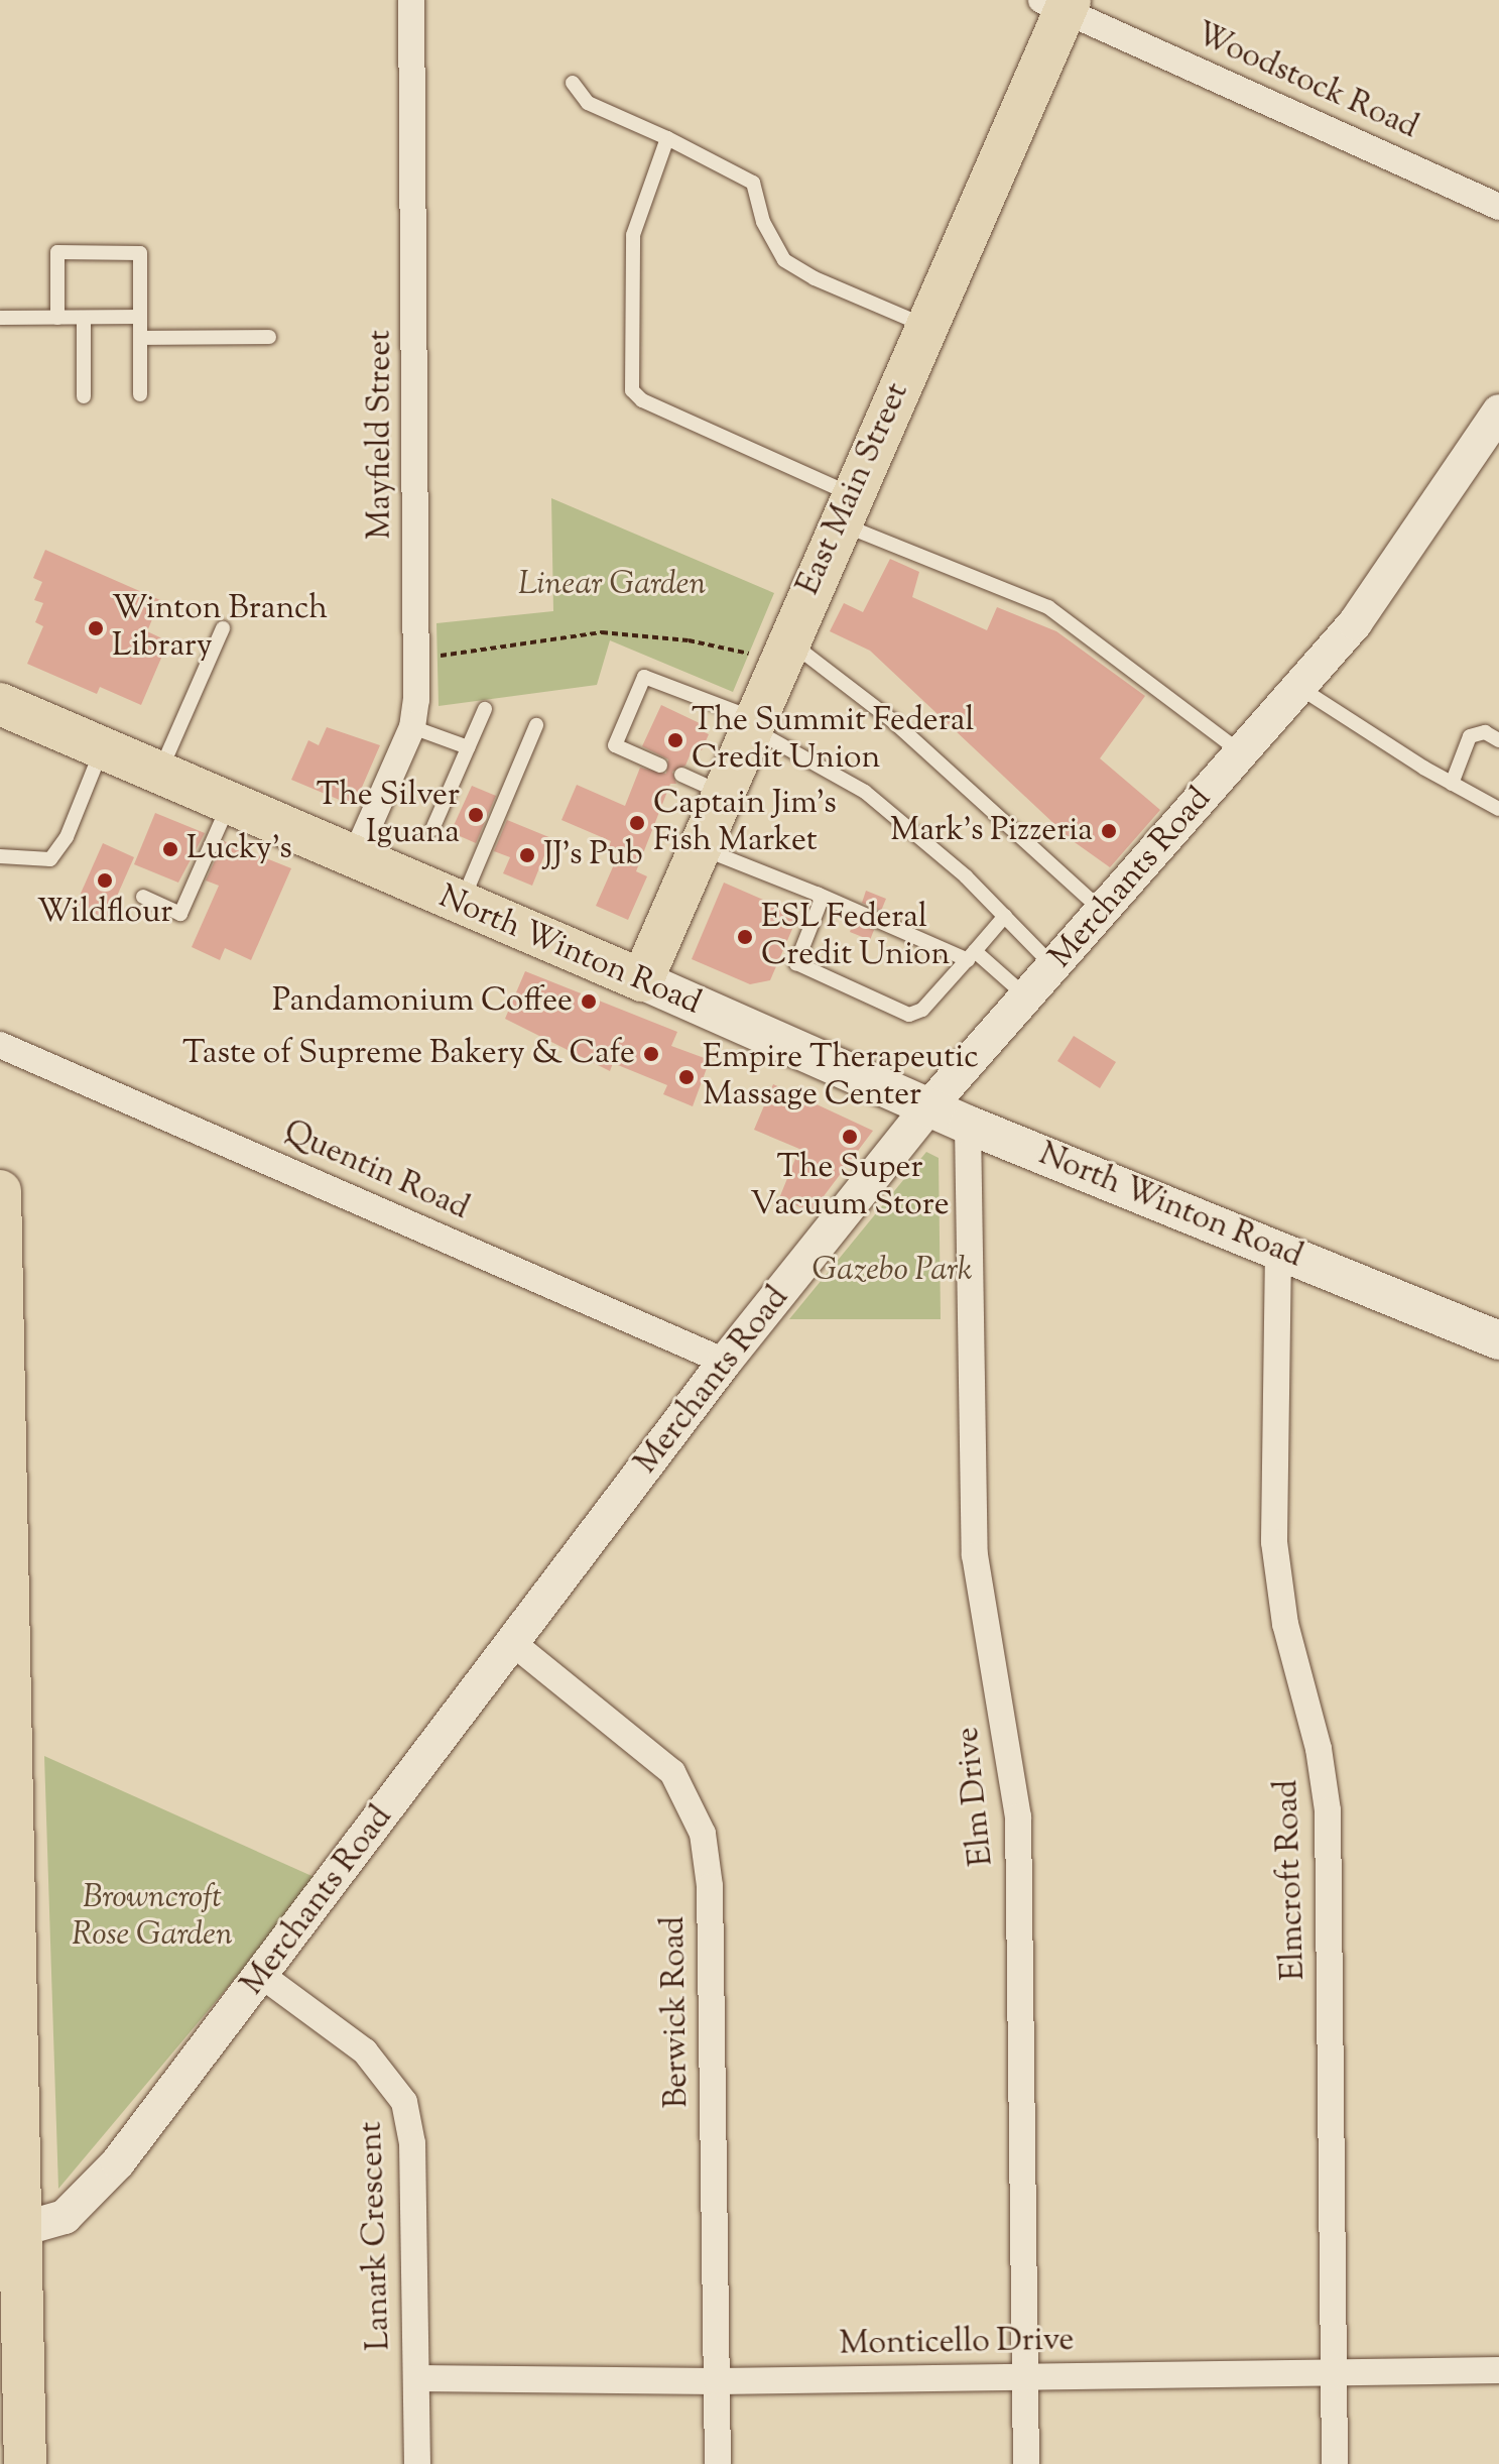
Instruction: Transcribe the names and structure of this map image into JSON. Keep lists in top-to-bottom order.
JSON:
{
  "streets": {
    "main road": ["East Main Street", "North Winton Road"],
    "street": [
      "Woodstock Road",
      "Mayfield Street",
      "Merchants Road",
      "Quentin Road",
      "Elm Drive",
      "Elmcroft Road",
      "Berwick Road",
      "Lanark Crescent",
      "Monticello Drive"
    ]
  },
  "crossings": [
    ["Woodstock Road", "East Main Street"],
    ["Mayfield Street", "North Winton Road"],
    ["East Main Street", "North Winton Road"],
    ["Merchants Road", "North Winton Road"],
    ["Merchants Road", "Quentin Road"],
    ["Merchants Road", "Berwick Road"],
    ["Merchants Road", "Lanark Crescent"],
    ["North Winton Road", "Elm Drive"],
    ["North Winton Road", "Elmcroft Road"],
    ["Elm Drive", "Monticello Drive"],
    ["Elmcroft Road", "Monticello Drive"],
    ["Berwick Road", "Monticello Drive"],
    ["Lanark Crescent", "Monticello Drive"]
  ],
  "parks": ["Linear Garden", "Gazebo Park", "Browncroft Rose Garden"],
  "places": [
    "Winton Branch Library",
    "The Summit Federal Credit Union",
    "The Silver Iguana",
    "Captain Jim's Fish Market",
    "Mark's Pizzeria",
    "Lucky's",
    "JJ's Pub",
    "Wildflour",
    "ESL Federal Credit Union",
    "Pandamonium Coffee",
    "Taste of Supreme Bakery & Cafe",
    "Empire Therapeutic Massage Center",
    "The Super Vacuum Store"
  ]
}
